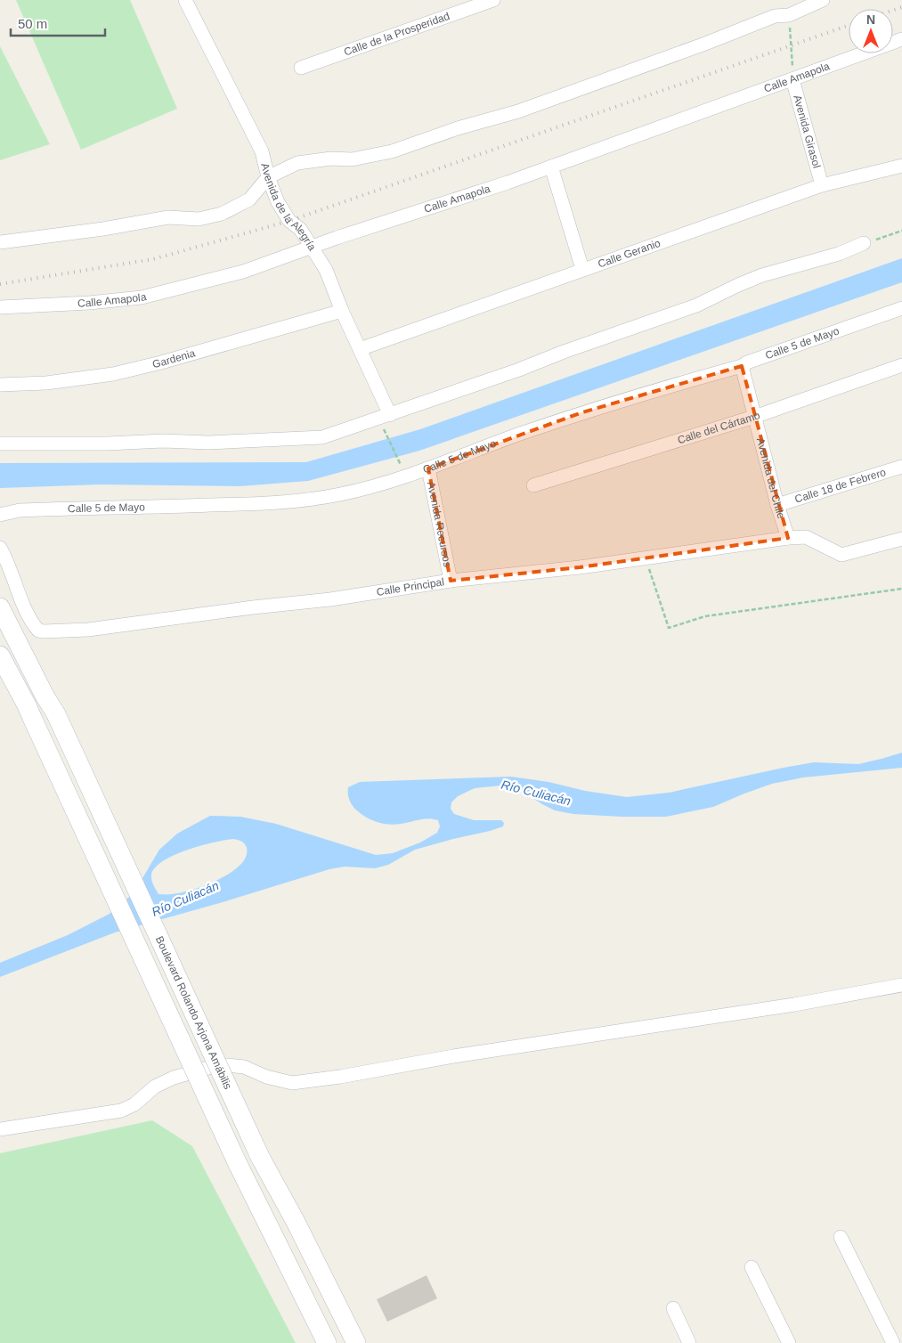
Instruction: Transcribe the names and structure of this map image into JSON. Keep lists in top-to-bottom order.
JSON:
{
  "streets": {
    "main road": ["Boulevard Rolando Arjona Amábilis"],
    "street": [
      "Calle de la Prosperidad",
      "Calle Amapola",
      "Avenida Girasol",
      "Avenida de la Alegría",
      "Calle Geranio",
      "Calle 5 de Mayo",
      "Gardenia",
      "Calle del Cártamo",
      "Avenida del Chile",
      "Calle 18 de Febrero",
      "Avenida Recursos",
      "Calle Principal"
    ]
  },
  "crossings": [
    ["Calle Amapola", "Avenida Girasol"],
    ["Calle Amapola", "Avenida de la Alegría"],
    ["Avenida Girasol", "Calle Geranio"],
    ["Avenida de la Alegría", "Calle Geranio"],
    ["Avenida de la Alegría", "Gardenia"],
    ["Calle 5 de Mayo", "Avenida del Chile"],
    ["Calle 5 de Mayo", "Avenida Recursos"],
    ["Calle del Cártamo", "Avenida del Chile"],
    ["Avenida del Chile", "Calle 18 de Febrero"],
    ["Avenida del Chile", "Calle Principal"],
    ["Avenida Recursos", "Calle Principal"]
  ],
  "water": ["Río Culiacán"],
  "scale_bar": "50 m",
  "north": "top"
}
